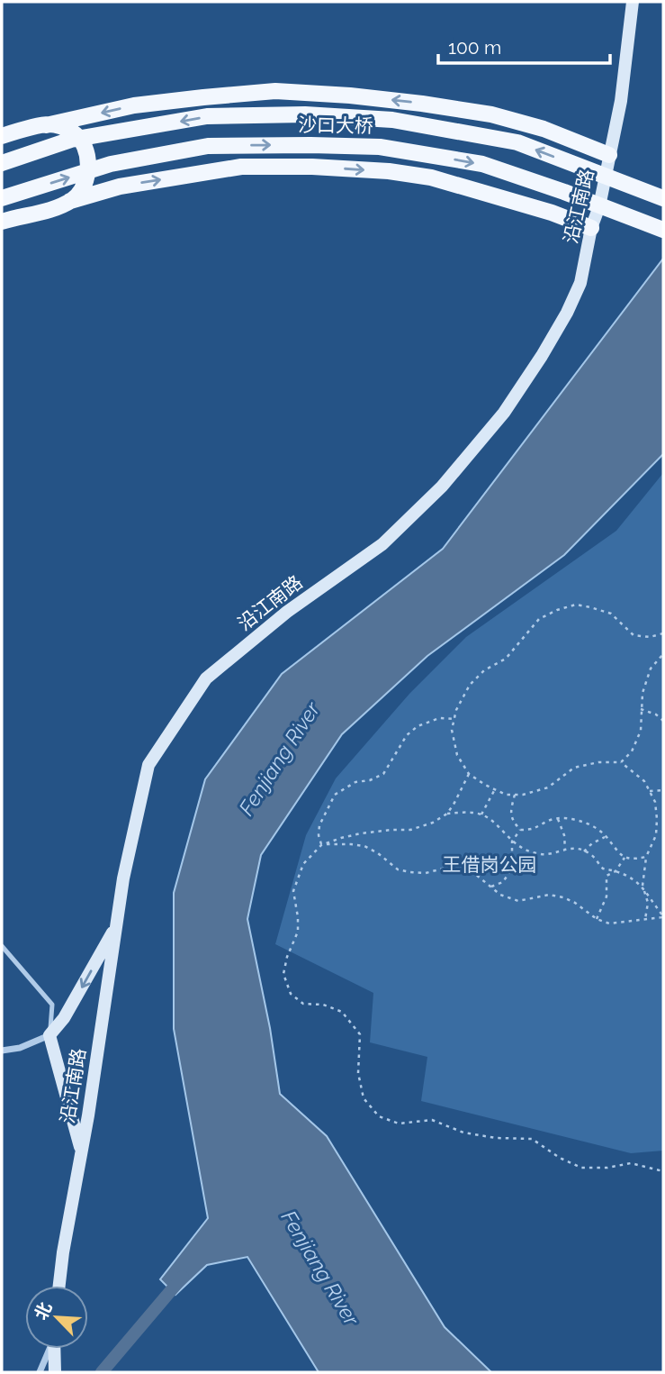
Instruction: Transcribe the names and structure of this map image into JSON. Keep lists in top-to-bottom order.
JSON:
{
  "streets": {
    "main road": ["沙口大桥"],
    "street": ["沿江南路"]
  },
  "water": ["Fenjiang River"],
  "parks": ["王借岗公园"],
  "scale_bar": "100 m",
  "north": "top left"
}
